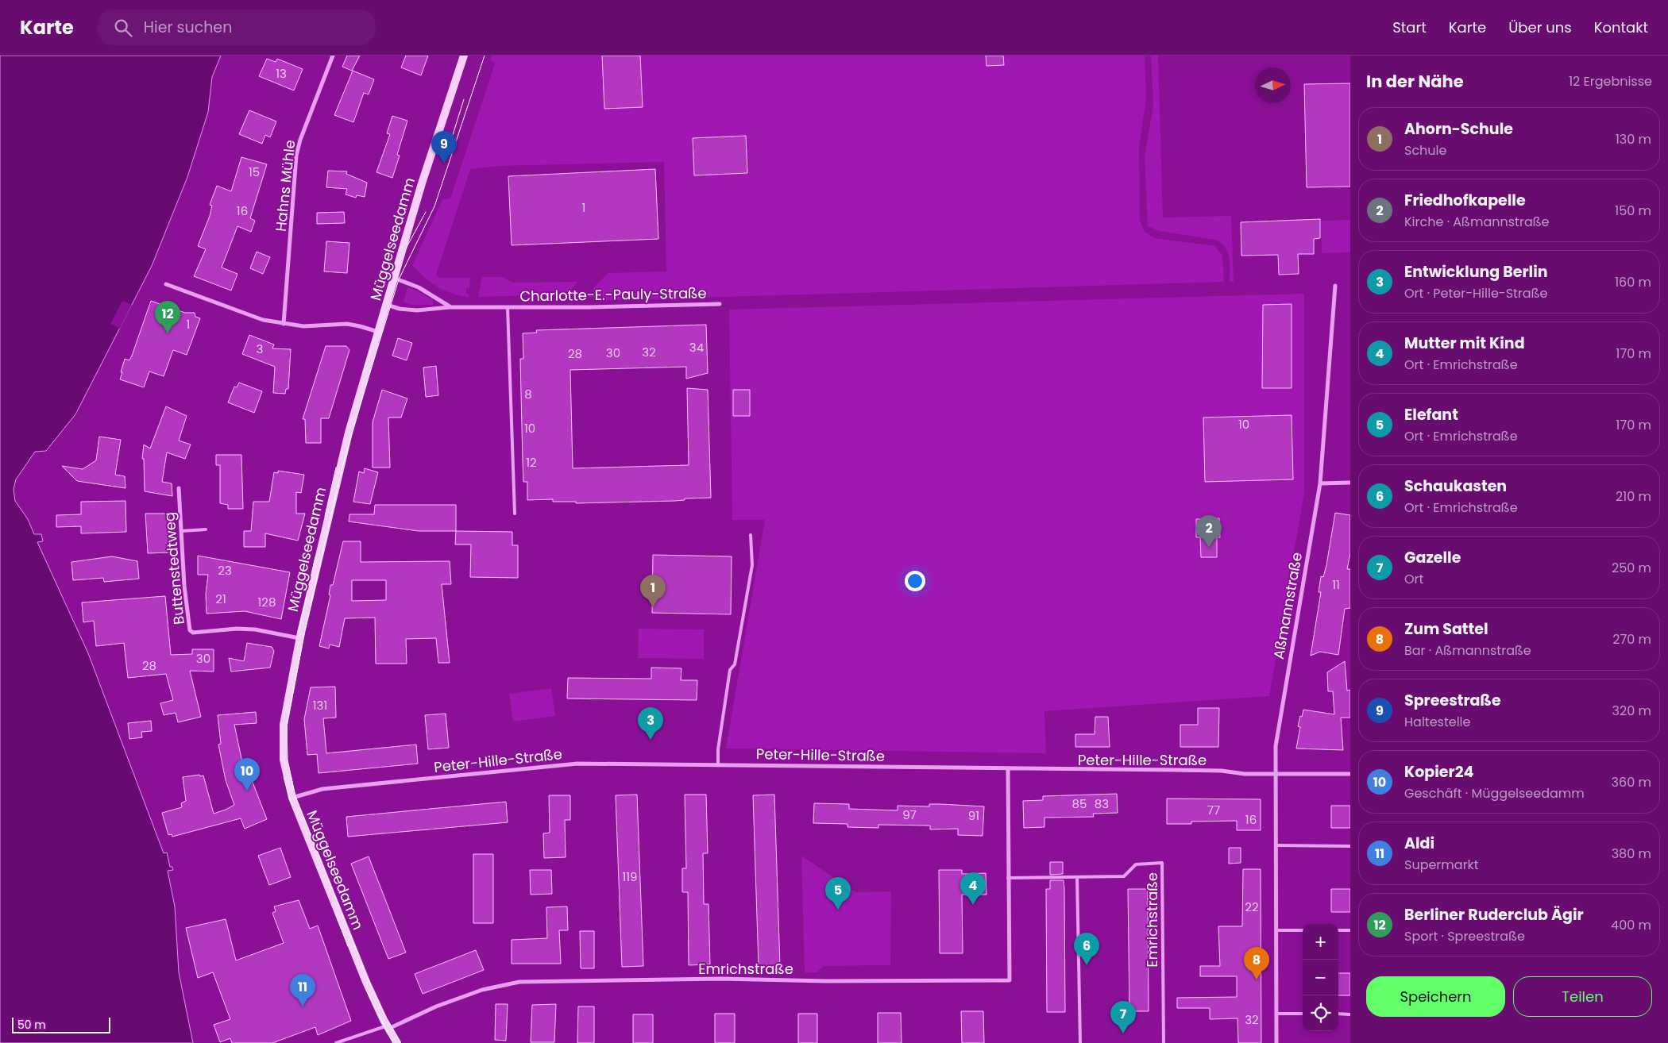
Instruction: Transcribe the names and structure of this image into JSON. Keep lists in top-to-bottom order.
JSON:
{
  "streets": {
    "main road": ["Müggelseedamm"],
    "street": [
      "Hahns Mühle",
      "Charlotte-E.-Pauly-Straße",
      "Buttenstedtweg",
      "Aßmannstraße",
      "Peter-Hille-Straße",
      "Emrichstraße"
    ]
  },
  "crossings": [
    ["Müggelseedamm", "Charlotte-E.-Pauly-Straße"],
    ["Müggelseedamm", "Buttenstedtweg"],
    ["Müggelseedamm", "Peter-Hille-Straße"],
    ["Müggelseedamm", "Emrichstraße"],
    ["Aßmannstraße", "Peter-Hille-Straße"],
    ["Peter-Hille-Straße", "Emrichstraße"]
  ],
  "house_numbers": [
    "13",
    "15",
    "1",
    "16",
    "1",
    "34",
    "3",
    "32",
    "30",
    "28",
    "8",
    "10",
    "10",
    "12",
    "23",
    "11",
    "21",
    "128",
    "30",
    "28",
    "131",
    "85",
    "83",
    "77",
    "97",
    "91",
    "16",
    "119",
    "22",
    "32"
  ],
  "scale_bar": "50 m",
  "north": "right",
  "page": {
    "header": "Karte",
    "search": "Hier suchen",
    "nav": [
      "Start",
      "Karte",
      "Über uns",
      "Kontakt"
    ],
    "heading": ["In der Nähe", "12 Ergebnisse"],
    "list": [
      {
        "mark": "1",
        "name": "Ahorn-Schule",
        "note": "Schule",
        "value": "130 m"
      },
      {
        "mark": "2",
        "name": "Friedhofkapelle",
        "note": "Kirche · Aßmannstraße",
        "value": "150 m"
      },
      {
        "mark": "3",
        "name": "Entwicklung Berlin",
        "note": "Ort · Peter-Hille-Straße",
        "value": "160 m"
      },
      {
        "mark": "4",
        "name": "Mutter mit Kind",
        "note": "Ort · Emrichstraße",
        "value": "170 m"
      },
      {
        "mark": "5",
        "name": "Elefant",
        "note": "Ort · Emrichstraße",
        "value": "170 m"
      },
      {
        "mark": "6",
        "name": "Schaukasten",
        "note": "Ort · Emrichstraße",
        "value": "210 m"
      },
      {
        "mark": "7",
        "name": "Gazelle",
        "note": "Ort",
        "value": "250 m"
      },
      {
        "mark": "8",
        "name": "Zum Sattel",
        "note": "Bar · Aßmannstraße",
        "value": "270 m"
      },
      {
        "mark": "9",
        "name": "Spreestraße",
        "note": "Haltestelle",
        "value": "320 m"
      },
      {
        "mark": "10",
        "name": "Kopier24",
        "note": "Geschäft · Müggelseedamm",
        "value": "360 m"
      },
      {
        "mark": "11",
        "name": "Aldi",
        "note": "Supermarkt",
        "value": "380 m"
      },
      {
        "mark": "12",
        "name": "Berliner Ruderclub Ägir",
        "note": "Sport · Spreestraße",
        "value": "400 m"
      }
    ],
    "pins": [
      "9",
      "12",
      "2",
      "1",
      "3",
      "10",
      "4",
      "5",
      "6",
      "8",
      "11",
      "7"
    ],
    "map_buttons": ["+", "−"],
    "buttons": ["Speichern", "Teilen"],
    "scale": "50 m"
  }
}
